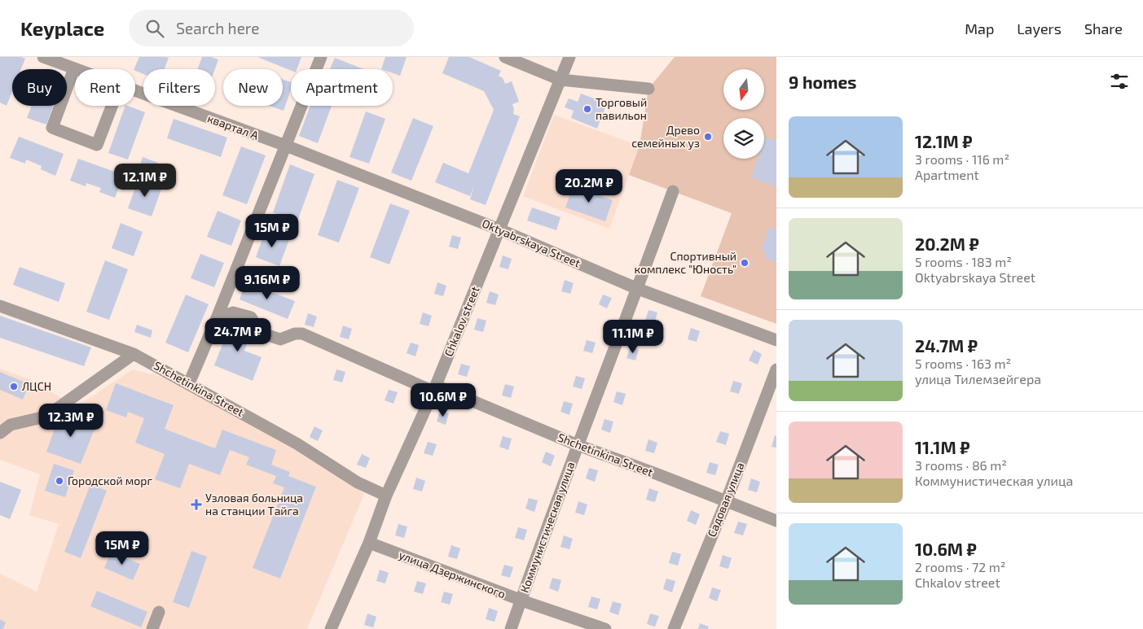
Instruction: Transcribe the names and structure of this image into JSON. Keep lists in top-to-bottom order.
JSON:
{
  "streets": {
    "street": [
      "квартал А",
      "Oktyabrskaya Street",
      "Chkalov street",
      "Shchetinkina Street",
      "Садовая улица",
      "Коммунистическая улица",
      "улица Дзержинского"
    ]
  },
  "crossings": [
    ["квартал А", "Oktyabrskaya Street"],
    ["Oktyabrskaya Street", "Chkalov street"],
    ["Oktyabrskaya Street", "Коммунистическая улица"],
    ["Chkalov street", "Shchetinkina Street"],
    ["Chkalov street", "улица Дзержинского"],
    ["Shchetinkina Street", "Садовая улица"],
    ["Shchetinkina Street", "Коммунистическая улица"],
    ["Коммунистическая улица", "улица Дзержинского"]
  ],
  "places": {
    "other": [
      "Торговый павильон",
      "Древо семейных уз",
      "Спортивный комплекс \"Юность\"",
      "ЛЦСН",
      "Городской морг"
    ],
    "health": ["Узловая больница на станции Тайга"]
  },
  "north": "bottom",
  "page": {
    "header": "Keyplace",
    "search": "Search here",
    "nav": ["Map", "Layers", "Share"],
    "heading": "9 homes",
    "chip": [
      "Buy",
      "Rent",
      "Filters",
      "New",
      "Apartment"
    ],
    "list": [
      {
        "name": "12.1M ₽",
        "note": "3 rooms · 116 m² · Apartment"
      },
      {
        "name": "20.2M ₽",
        "note": "5 rooms · 183 m² · Oktyabrskaya Street"
      },
      {
        "name": "24.7M ₽",
        "note": "5 rooms · 163 m² · улица Тилемзейгера"
      },
      {
        "name": "11.1M ₽",
        "note": "3 rooms · 86 m² · Коммунистическая улица"
      },
      {
        "name": "10.6M ₽",
        "note": "2 rooms · 72 m² · Chkalov street"
      }
    ],
    "price": [
      "12.1M ₽",
      "20.2M ₽",
      "15M ₽",
      "9.16M ₽",
      "24.7M ₽",
      "11.1M ₽",
      "10.6M ₽",
      "12.3M ₽",
      "15M ₽"
    ]
  }
}
